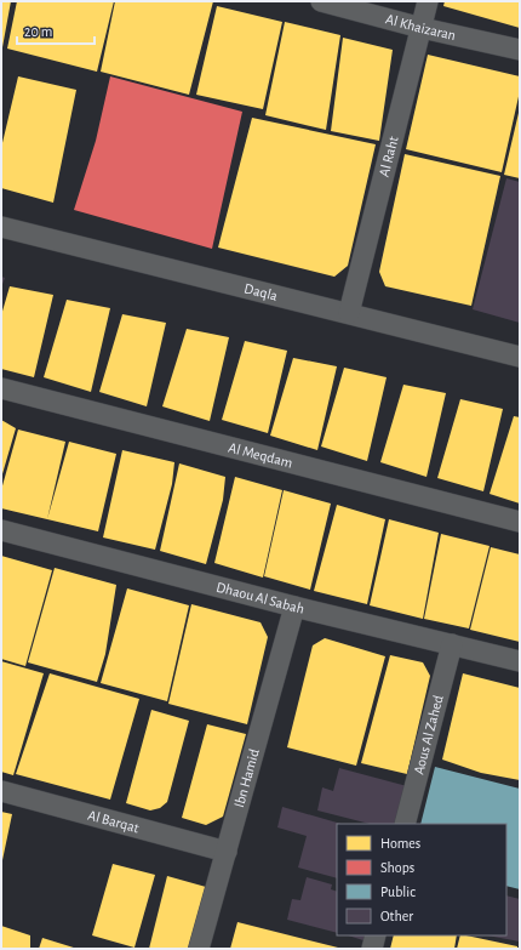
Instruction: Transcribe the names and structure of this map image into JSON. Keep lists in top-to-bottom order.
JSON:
{
  "streets": {
    "street": [
      "Al Khaizaran",
      "Al Raht",
      "Daqla",
      "Al Meqdam",
      "Dhaou Al Sabah",
      "Aous Al Zahed",
      "Ibn Hamid",
      "Al Barqat"
    ]
  },
  "crossings": [
    ["Al Khaizaran", "Al Raht"],
    ["Al Raht", "Daqla"],
    ["Dhaou Al Sabah", "Aous Al Zahed"],
    ["Dhaou Al Sabah", "Ibn Hamid"],
    ["Ibn Hamid", "Al Barqat"]
  ],
  "legend": [
    "Homes",
    "Shops",
    "Public",
    "Other"
  ],
  "scale_bar": "20 m"
}
